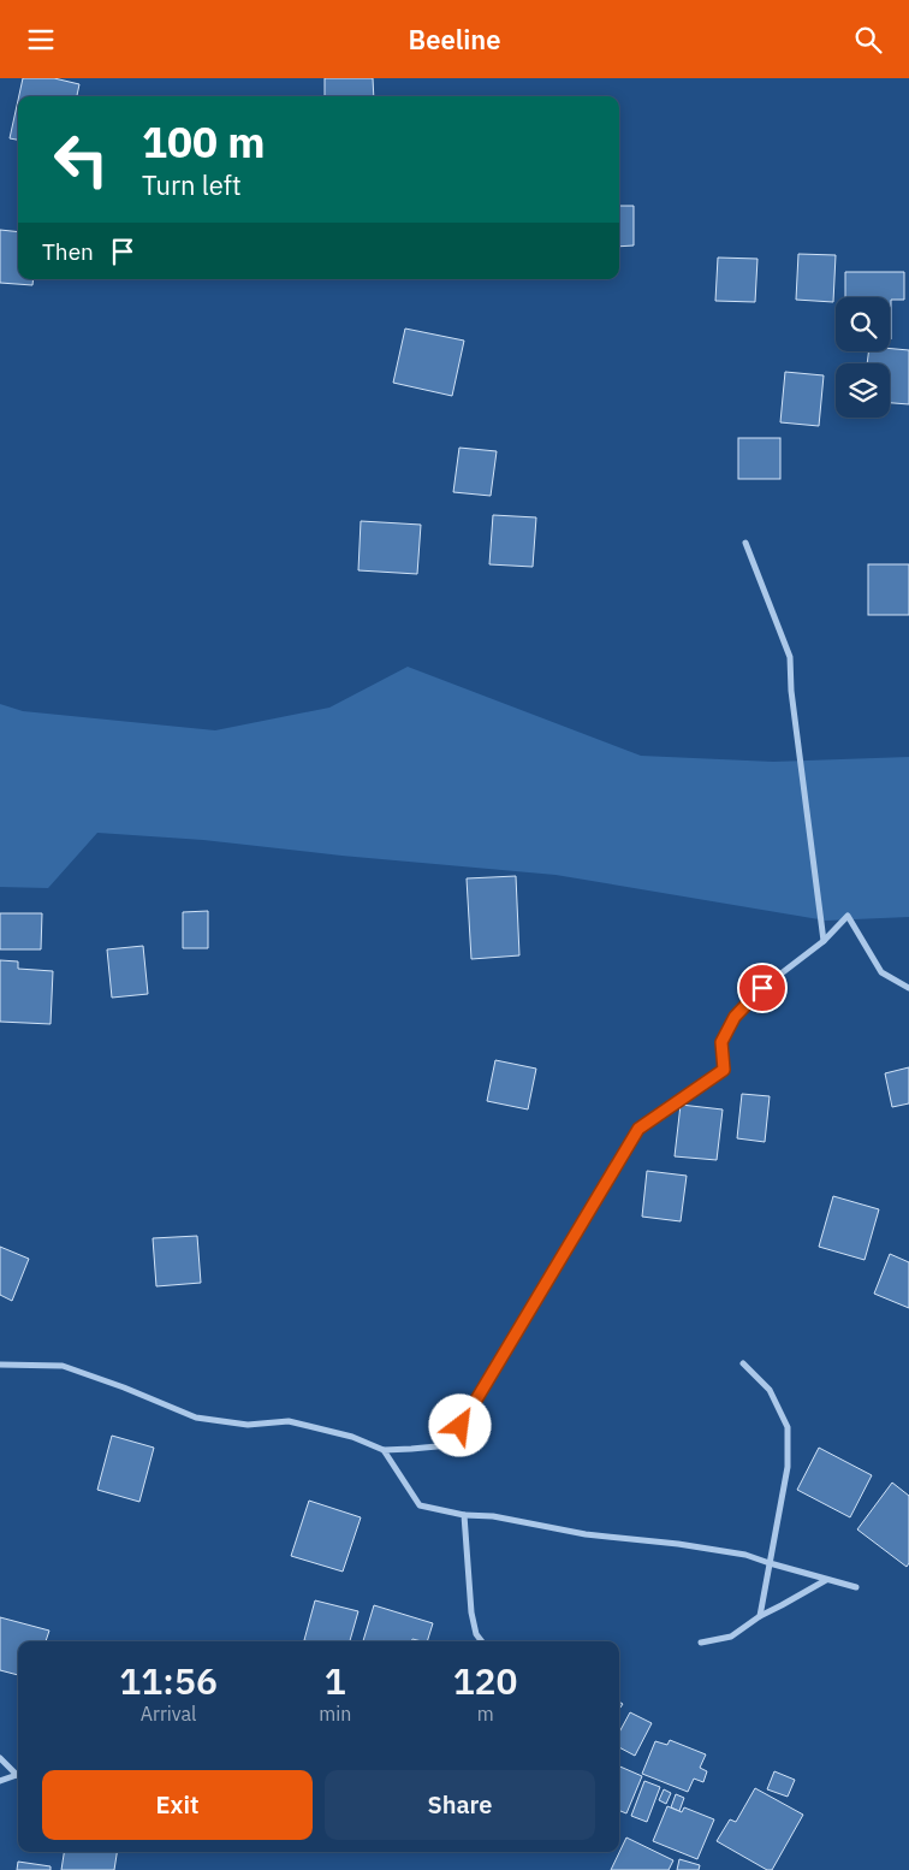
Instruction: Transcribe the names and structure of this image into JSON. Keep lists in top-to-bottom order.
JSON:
{
  "page": {
    "header": "Beeline",
    "turn": ["100 m", "Turn left"],
    "then": "Then",
    "eta": [
      "11:56",
      "Arrival",
      "1",
      "min",
      "120",
      "m"
    ],
    "buttons": ["Exit", "Share"]
  }
}
